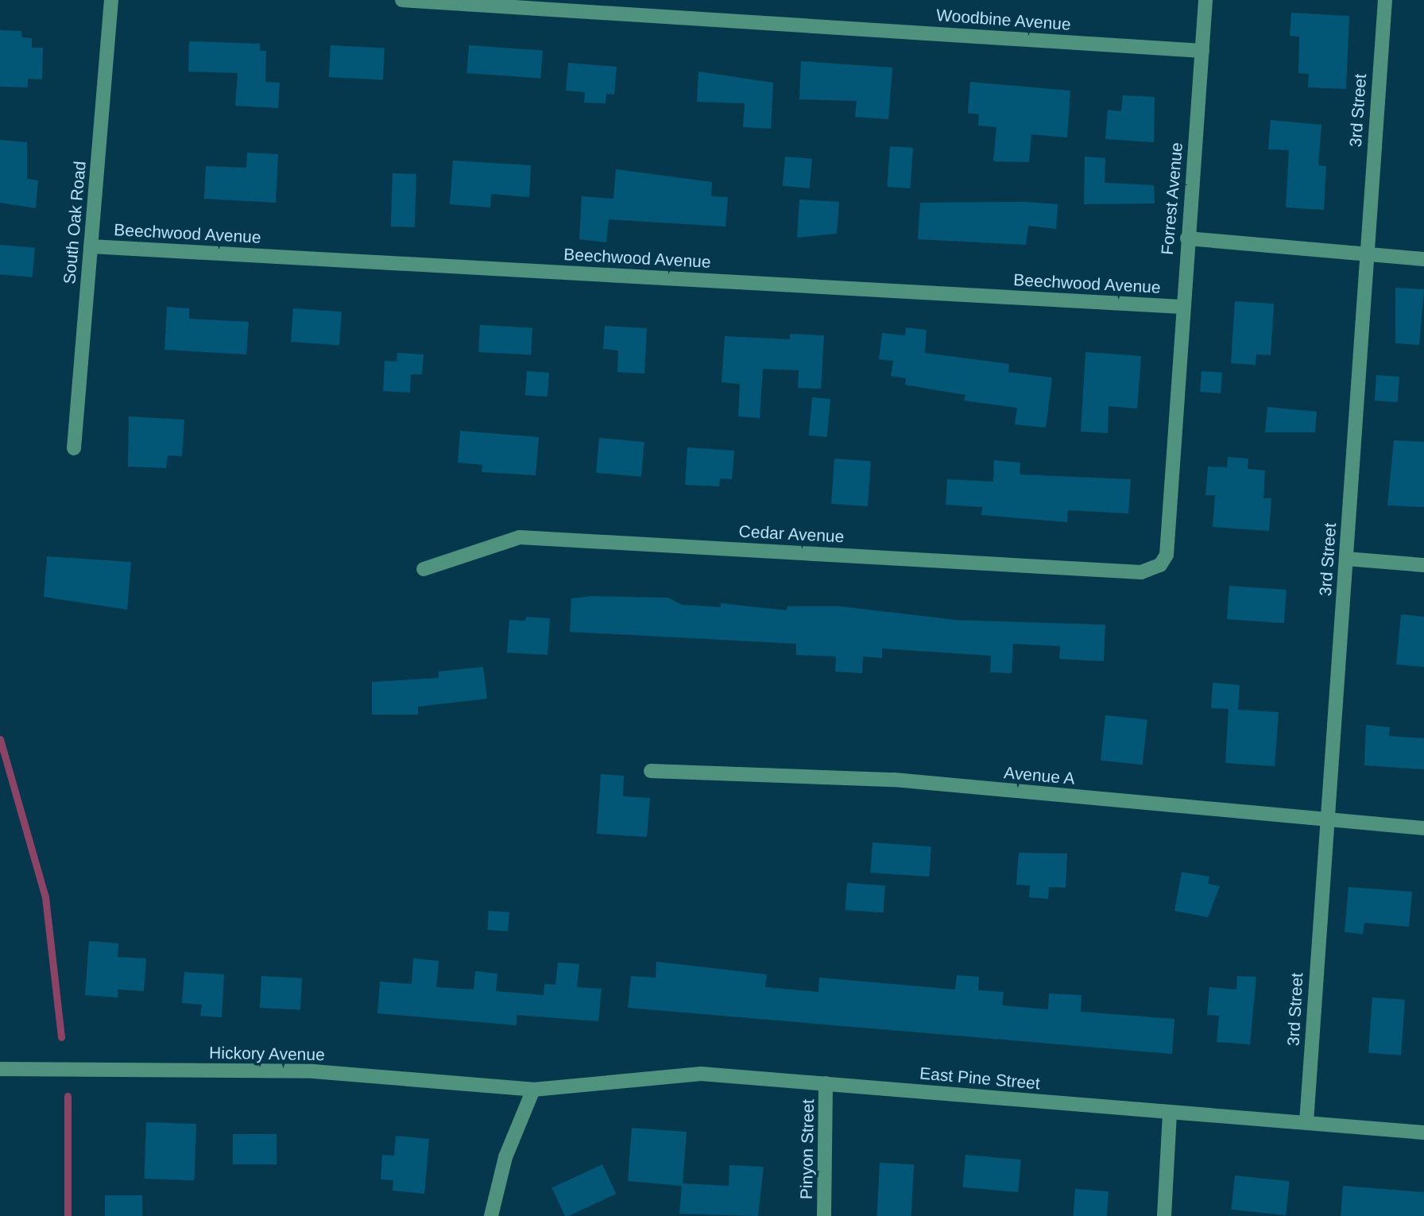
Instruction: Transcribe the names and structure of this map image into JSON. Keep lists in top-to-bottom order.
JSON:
{
  "streets": {
    "street": [
      "Woodbine Avenue",
      "3rd Street",
      "Forrest Avenue",
      "South Oak Road",
      "Beechwood Avenue",
      "Cedar Avenue",
      "Avenue A",
      "Hickory Avenue",
      "East Pine Street",
      "Pinyon Street"
    ]
  },
  "crossings": [
    ["Woodbine Avenue", "Forrest Avenue"],
    ["3rd Street", "Avenue A"],
    ["3rd Street", "East Pine Street"],
    ["Forrest Avenue", "Beechwood Avenue"],
    ["Forrest Avenue", "Cedar Avenue"],
    ["South Oak Road", "Beechwood Avenue"],
    ["Hickory Avenue", "East Pine Street"],
    ["East Pine Street", "Pinyon Street"]
  ]
}
